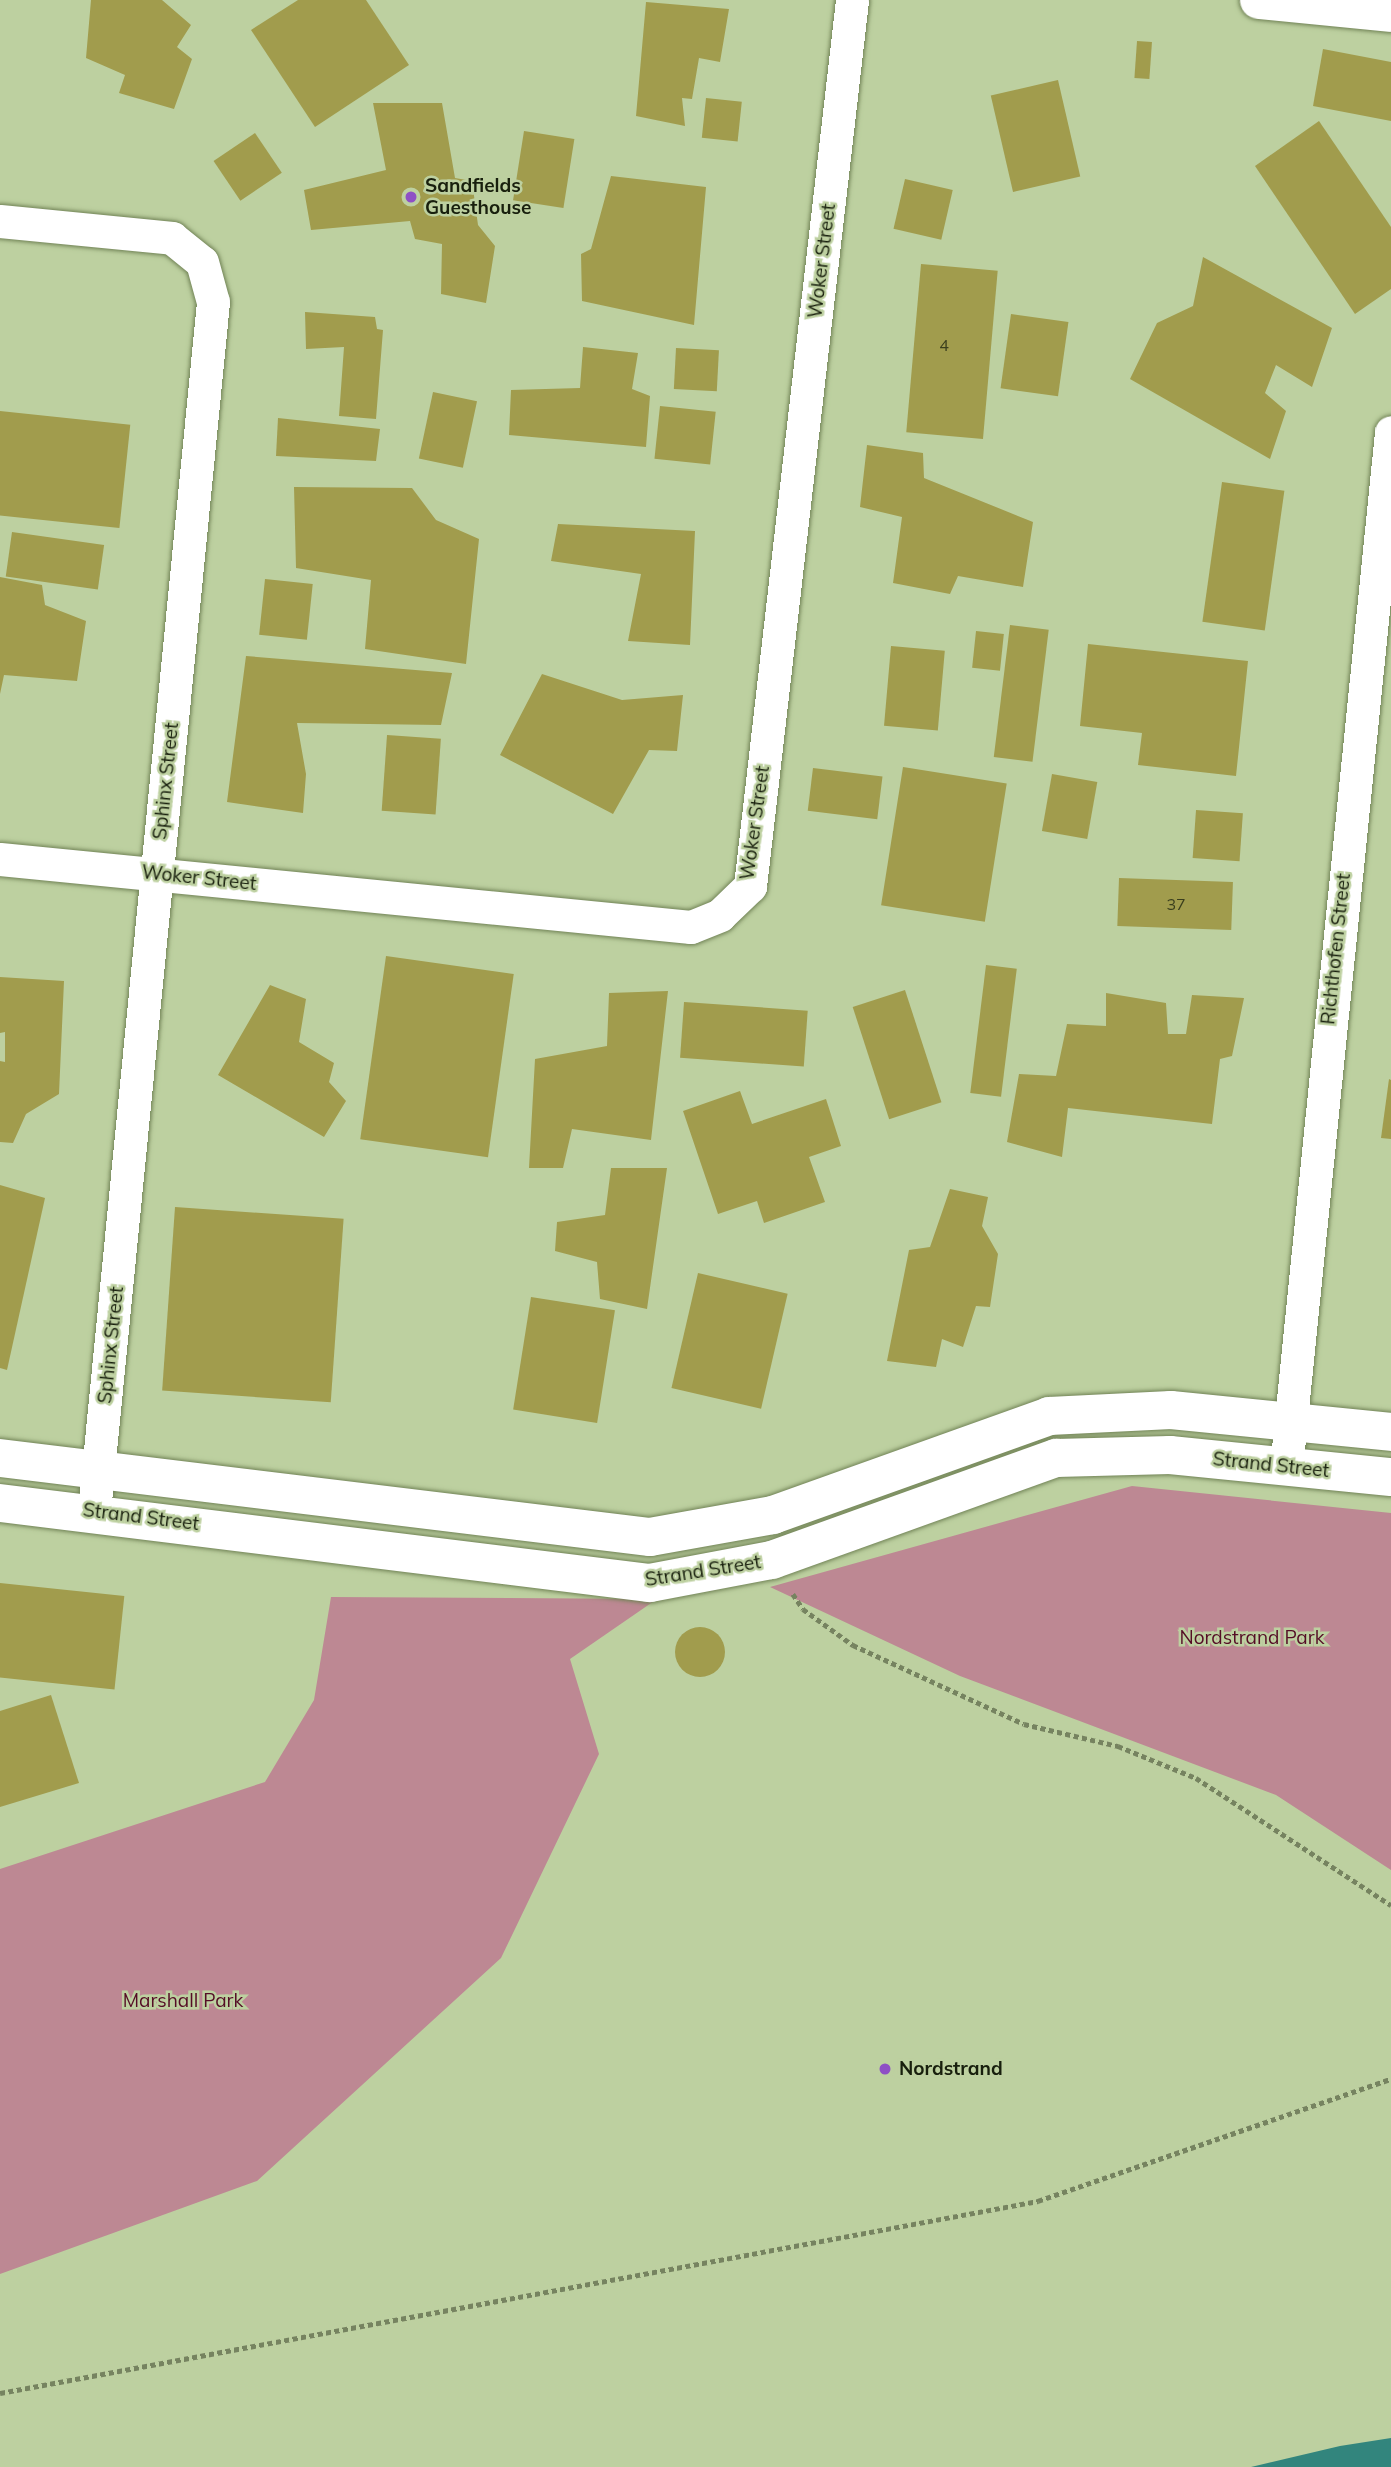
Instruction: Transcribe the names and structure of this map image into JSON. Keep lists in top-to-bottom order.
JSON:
{
  "streets": {
    "street": [
      "Woker Street",
      "Sphinx Street",
      "Richthofen Street",
      "Strand Street"
    ]
  },
  "crossings": [
    ["Woker Street", "Sphinx Street"],
    ["Sphinx Street", "Strand Street"],
    ["Richthofen Street", "Strand Street"]
  ],
  "parks": ["Nordstrand Park", "Marshall Park"],
  "places": ["Sandfields Guesthouse", "Nordstrand"],
  "house_numbers": ["4", "37"]
}
